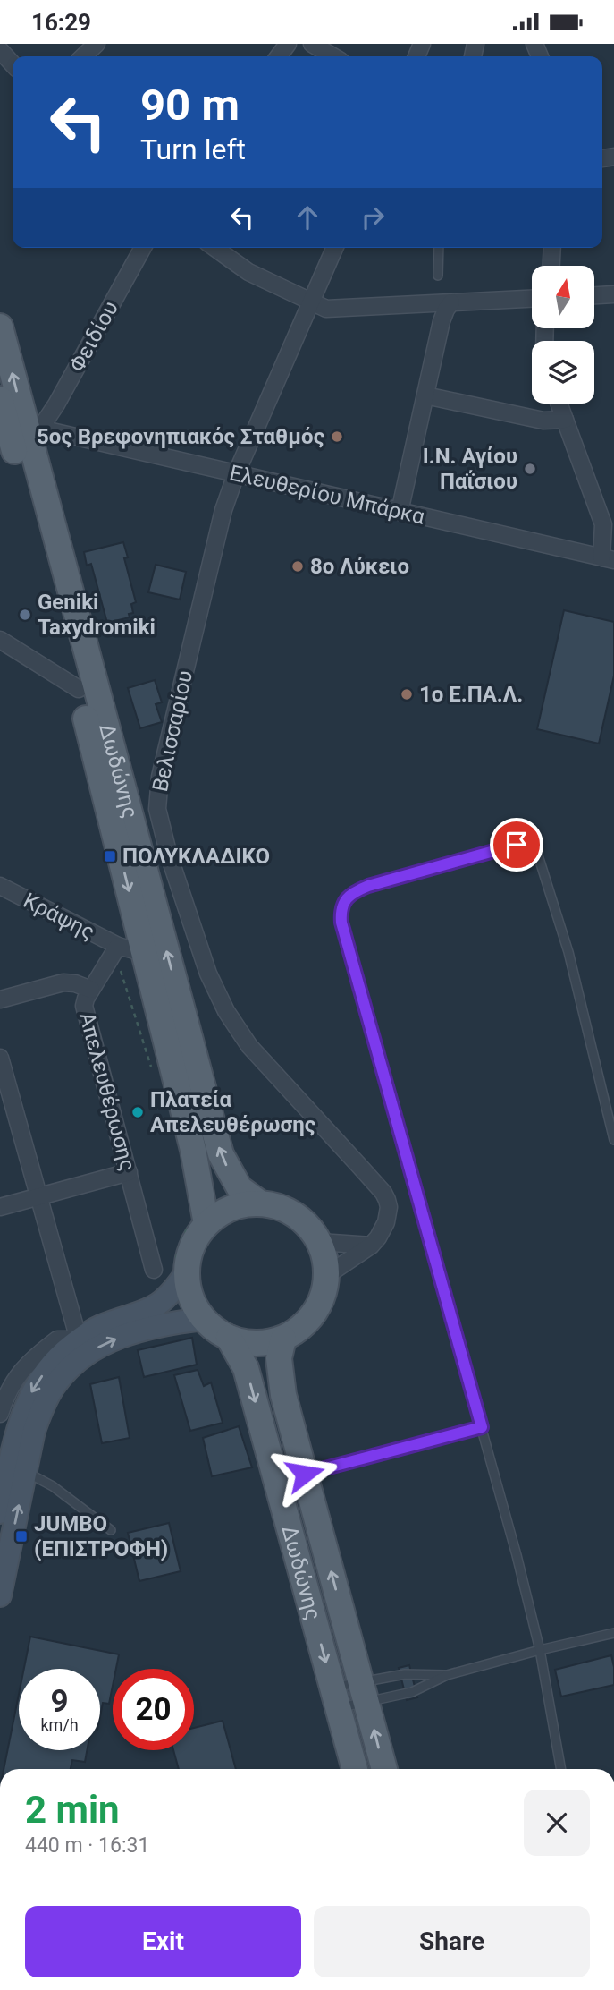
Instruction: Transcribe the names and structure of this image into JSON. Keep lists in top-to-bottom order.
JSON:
{
  "streets": {
    "main road": ["Δωδώνης"],
    "street": [
      "Φειδίου",
      "Ελευθερίου Μπάρκα",
      "Βελισσαρίου",
      "Κράψης",
      "Απελευθέρωσης"
    ]
  },
  "crossings": [
    ["Φειδίου", "Ελευθερίου Μπάρκα"],
    ["Φειδίου", "Δωδώνης"],
    ["Ελευθερίου Μπάρκα", "Βελισσαρίου"],
    ["Ελευθερίου Μπάρκα", "Δωδώνης"],
    ["Βελισσαρίου", "Δωδώνης"],
    ["Κράψης", "Απελευθέρωσης"]
  ],
  "places": {
    "other": [
      "5ος Βρεφονηπιακός Σταθμός",
      "Ι.Ν. Αγίου Παΐσιου",
      "8ο Λύκειο",
      "Geniki Taxydromiki",
      "1ο Ε.ΠΑ.Λ.",
      "Πλατεία Απελευθέρωσης"
    ],
    "transit": ["ΠΟΛΥΚΛΑΔΙΚΟ", "JUMBO (ΕΠΙΣΤΡΟΦΗ)"]
  },
  "north": "top",
  "page": {
    "status": "16:29",
    "turn": ["90 m", "Turn left"],
    "speed": "9 km/h",
    "limit": "20",
    "heading": ["2 min", "440 m · 16:31"],
    "buttons": ["Exit", "Share"]
  }
}
